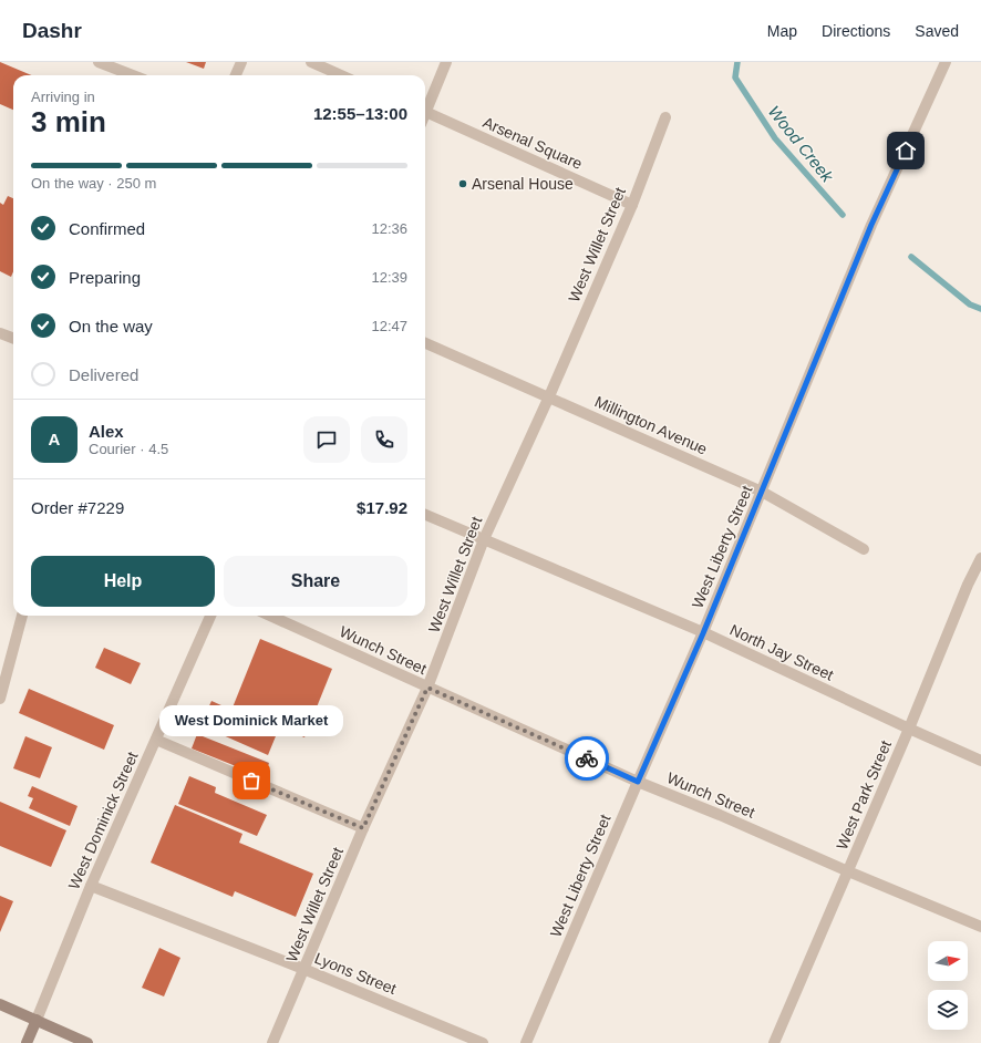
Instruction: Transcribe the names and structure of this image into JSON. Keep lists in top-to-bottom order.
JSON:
{
  "streets": {
    "main road": ["West Dominick Street"],
    "street": [
      "Arsenal Square",
      "West Willet Street",
      "Millington Avenue",
      "West Liberty Street",
      "Wunch Street",
      "North Jay Street",
      "West Park Street",
      "Lyons Street"
    ]
  },
  "crossings": [
    ["Arsenal Square", "West Willet Street"],
    ["West Willet Street", "Millington Avenue"],
    ["West Willet Street", "Wunch Street"],
    ["West Willet Street", "North Jay Street"],
    ["West Willet Street", "Lyons Street"],
    ["Millington Avenue", "West Liberty Street"],
    ["West Liberty Street", "Wunch Street"],
    ["West Liberty Street", "North Jay Street"],
    ["Wunch Street", "West Park Street"],
    ["North Jay Street", "West Park Street"],
    ["West Dominick Street", "Lyons Street"]
  ],
  "water": ["Wood Creek"],
  "places": ["Arsenal House", "West Dominick Market"],
  "north": "right",
  "page": {
    "header": "Dashr",
    "nav": ["Map", "Directions", "Saved"],
    "heading": ["3 min", "Arriving in", "12:55–13:00"],
    "panel": [
      "Alex",
      "Courier · 4.5",
      "Order #7229",
      "$17.92"
    ],
    "bar": "On the way · 250 m",
    "list": [
      ["Confirmed", "12:36"],
      ["Preparing", "12:39"],
      ["On the way", "12:47"],
      "Delivered"
    ],
    "round": "A",
    "buttons": ["Help", "Share"],
    "bubble": "West Dominick Market"
  }
}
